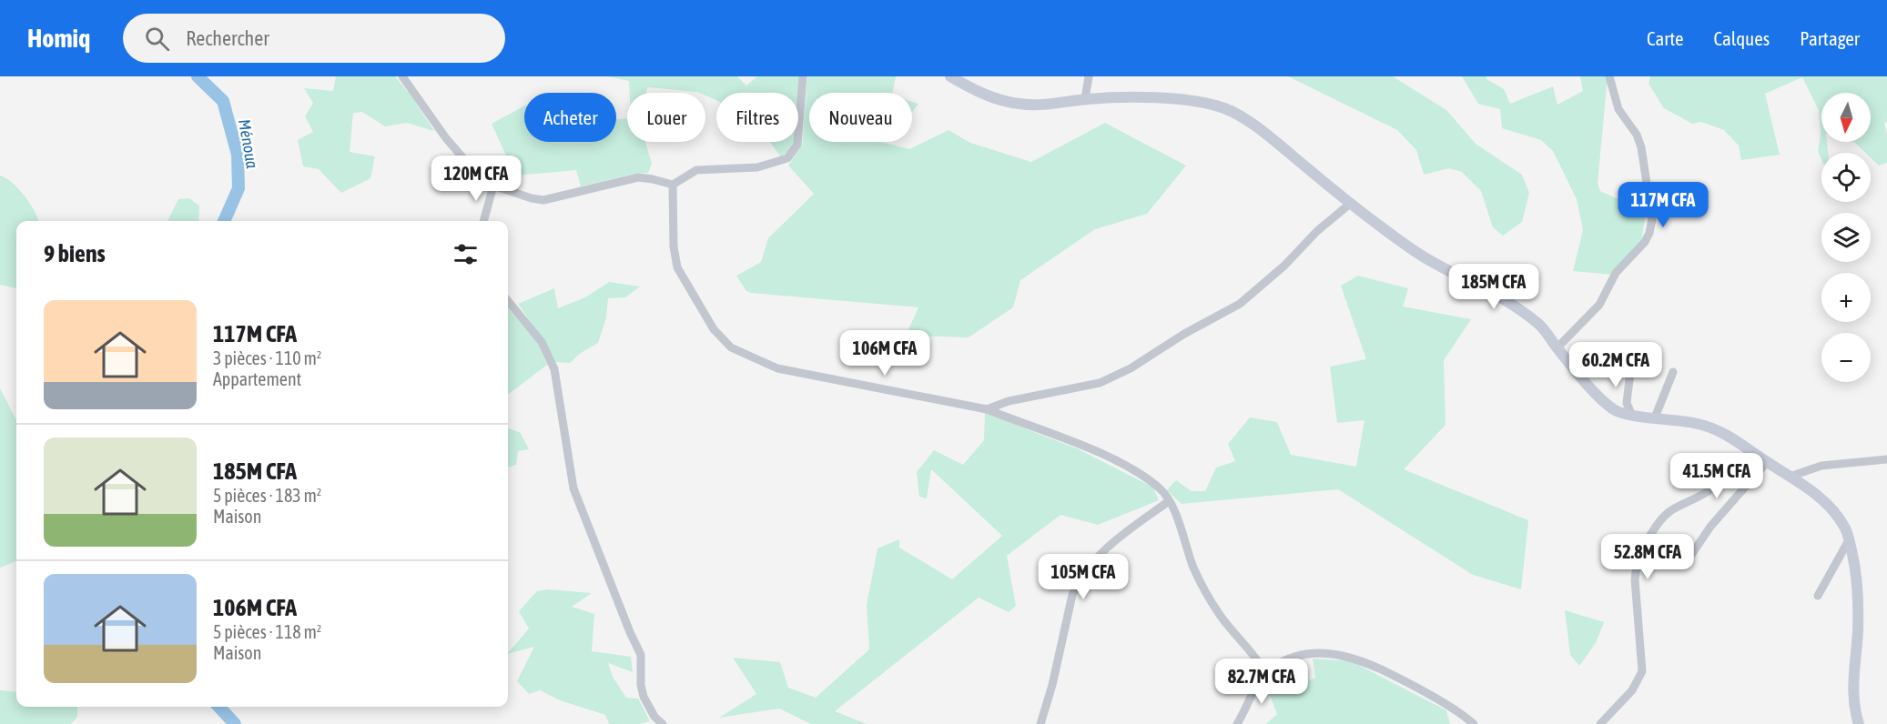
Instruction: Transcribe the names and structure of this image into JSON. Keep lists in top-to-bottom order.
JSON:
{
  "water": ["Ménoua"],
  "north": "bottom",
  "page": {
    "header": "Homiq",
    "search": "Rechercher",
    "nav": ["Carte", "Calques", "Partager"],
    "map_buttons": ["+", "−"],
    "chip": [
      "Acheter",
      "Louer",
      "Filtres",
      "Nouveau"
    ],
    "price": [
      "120M CFA",
      "117M CFA",
      "185M CFA",
      "106M CFA",
      "60.2M CFA",
      "41.5M CFA",
      "52.8M CFA",
      "105M CFA",
      "82.7M CFA"
    ],
    "heading": "9 biens",
    "list": [
      {
        "name": "117M CFA",
        "note": "3 pièces · 110 m² · Appartement"
      },
      {
        "name": "185M CFA",
        "note": "5 pièces · 183 m² · Maison"
      },
      {
        "name": "106M CFA",
        "note": "5 pièces · 118 m² · Maison"
      }
    ]
  }
}
